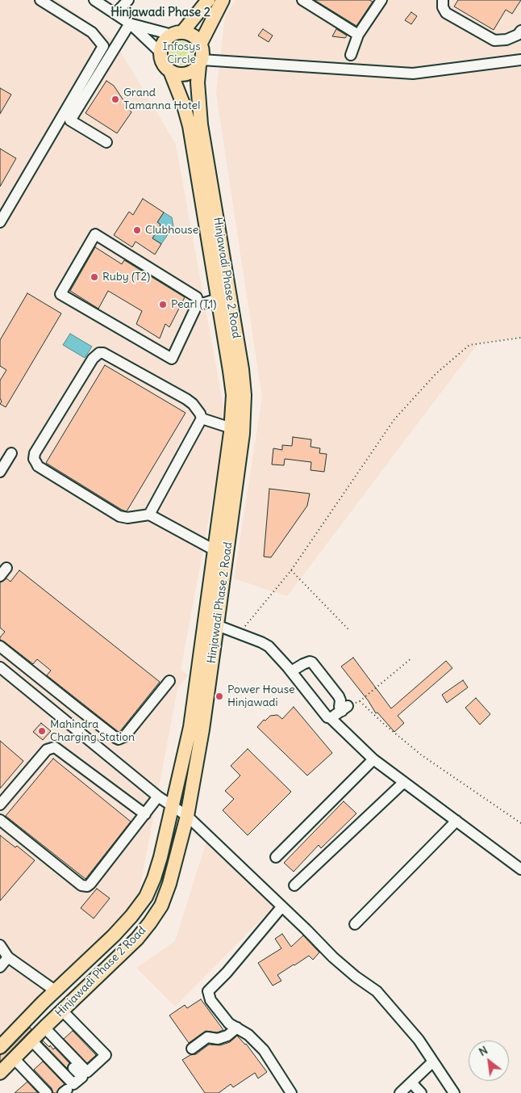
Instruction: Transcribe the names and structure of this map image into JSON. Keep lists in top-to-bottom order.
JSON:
{
  "streets": {
    "main road": ["Hinjawadi Phase 2 Road"]
  },
  "districts": ["Hinjawadi Phase 2"],
  "parks": ["Infosys Circle"],
  "places": [
    "Grand Tamanna Hotel",
    "Clubhouse",
    "Ruby (T2)",
    "Pearl (T1)",
    "Power House Hinjawadi",
    "Mahindra Charging Station"
  ],
  "north": "top left"
}
